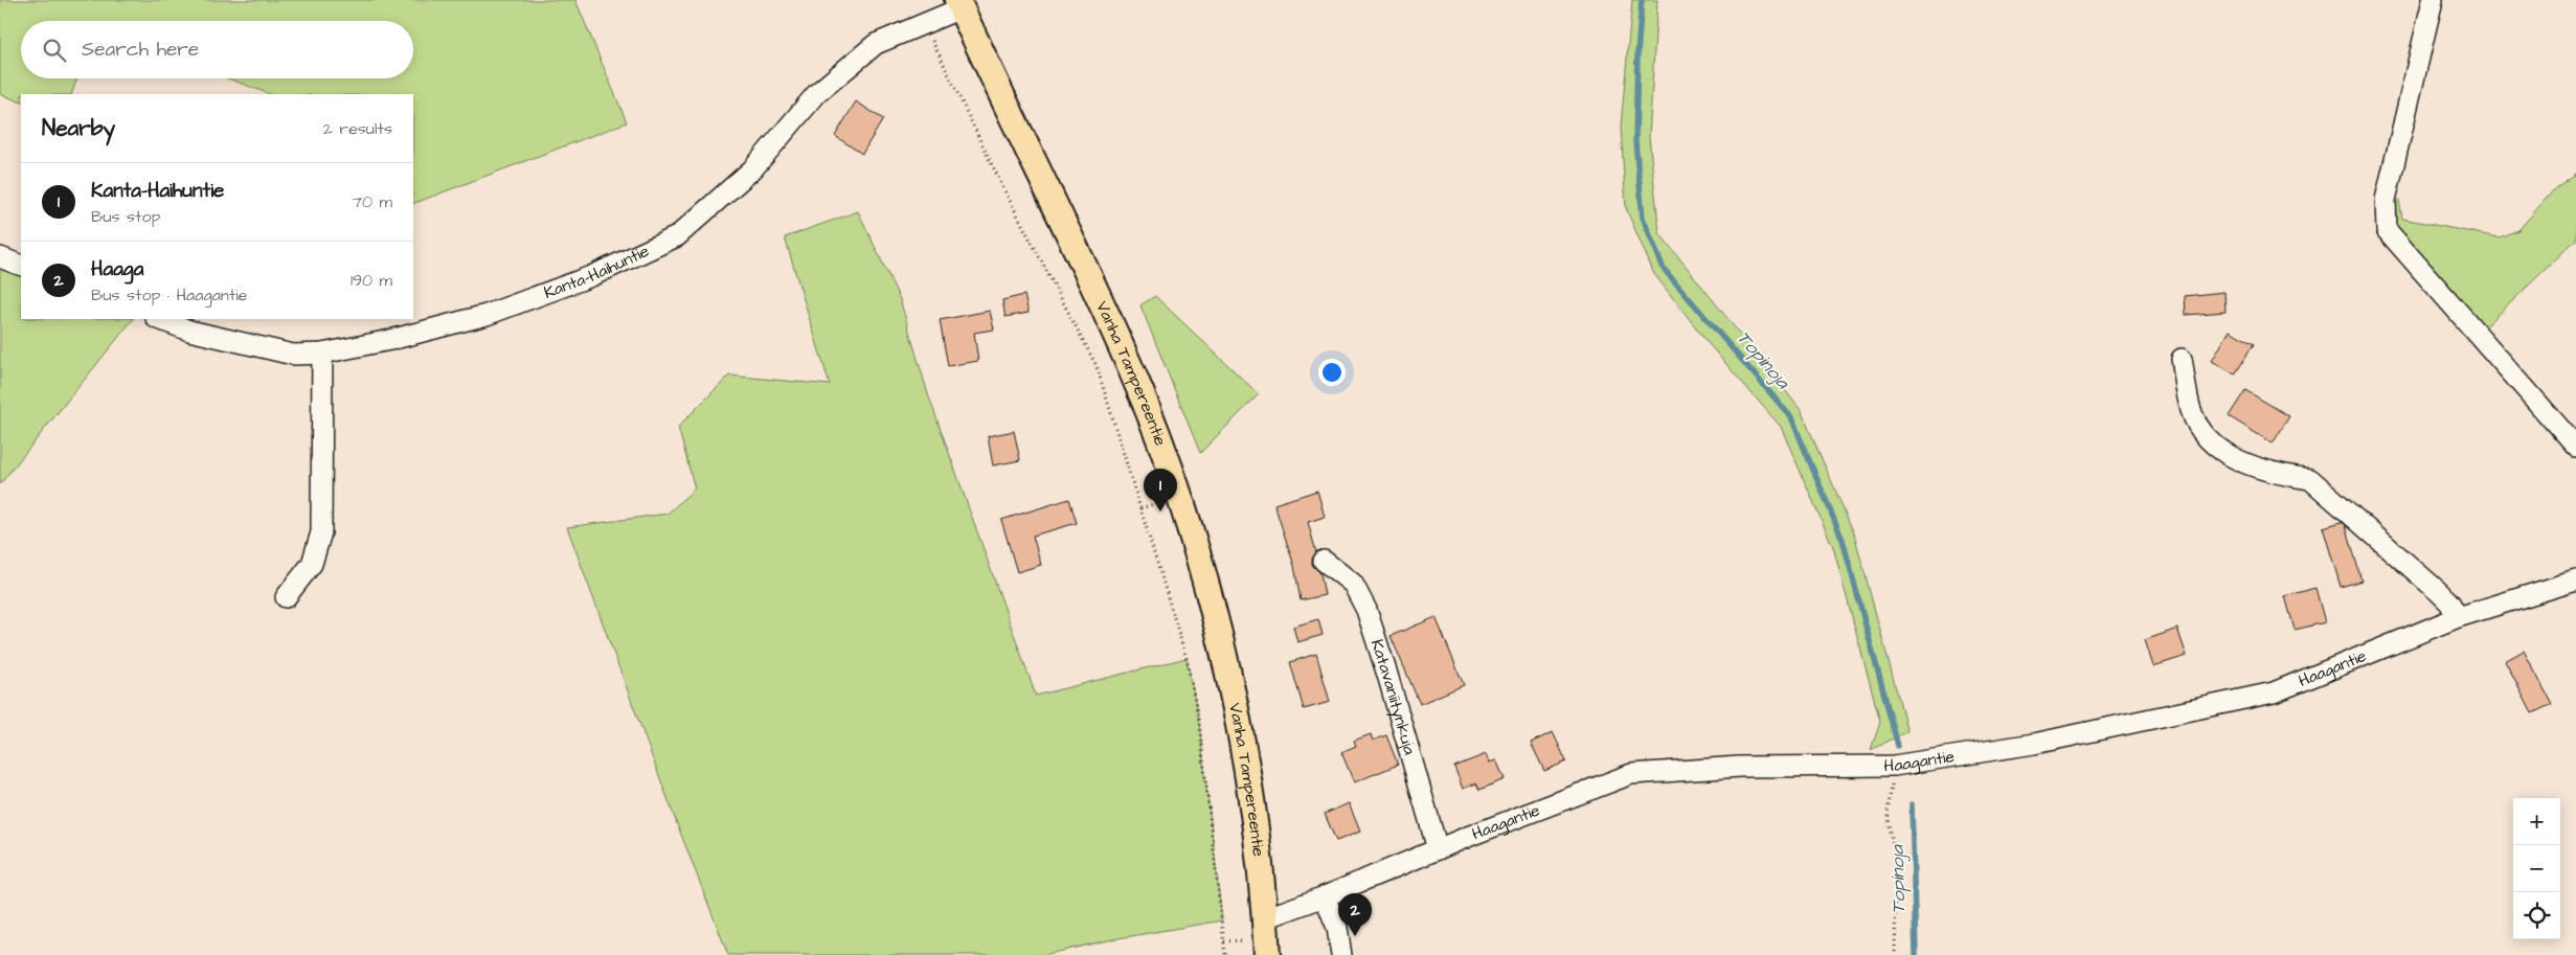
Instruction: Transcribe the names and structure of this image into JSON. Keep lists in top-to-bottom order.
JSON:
{
  "streets": {
    "main road": ["Vanha Tampereentie"],
    "street": ["Kanta-Haihuntie", "Haagantie", "Katavaniitynkuja"]
  },
  "crossings": [
    ["Kanta-Haihuntie", "Vanha Tampereentie"],
    ["Vanha Tampereentie", "Haagantie"],
    ["Haagantie", "Katavaniitynkuja"]
  ],
  "water": ["Topinoja"],
  "page": {
    "search": "Search here",
    "heading": ["Nearby", "2 results"],
    "list": [
      {
        "mark": "1",
        "name": "Kanta-Haihuntie",
        "note": "Bus stop",
        "value": "70 m"
      },
      {
        "mark": "2",
        "name": "Haaga",
        "note": "Bus stop · Haagantie",
        "value": "190 m"
      }
    ],
    "pins": ["1", "2"],
    "map_buttons": ["+", "−"]
  }
}
